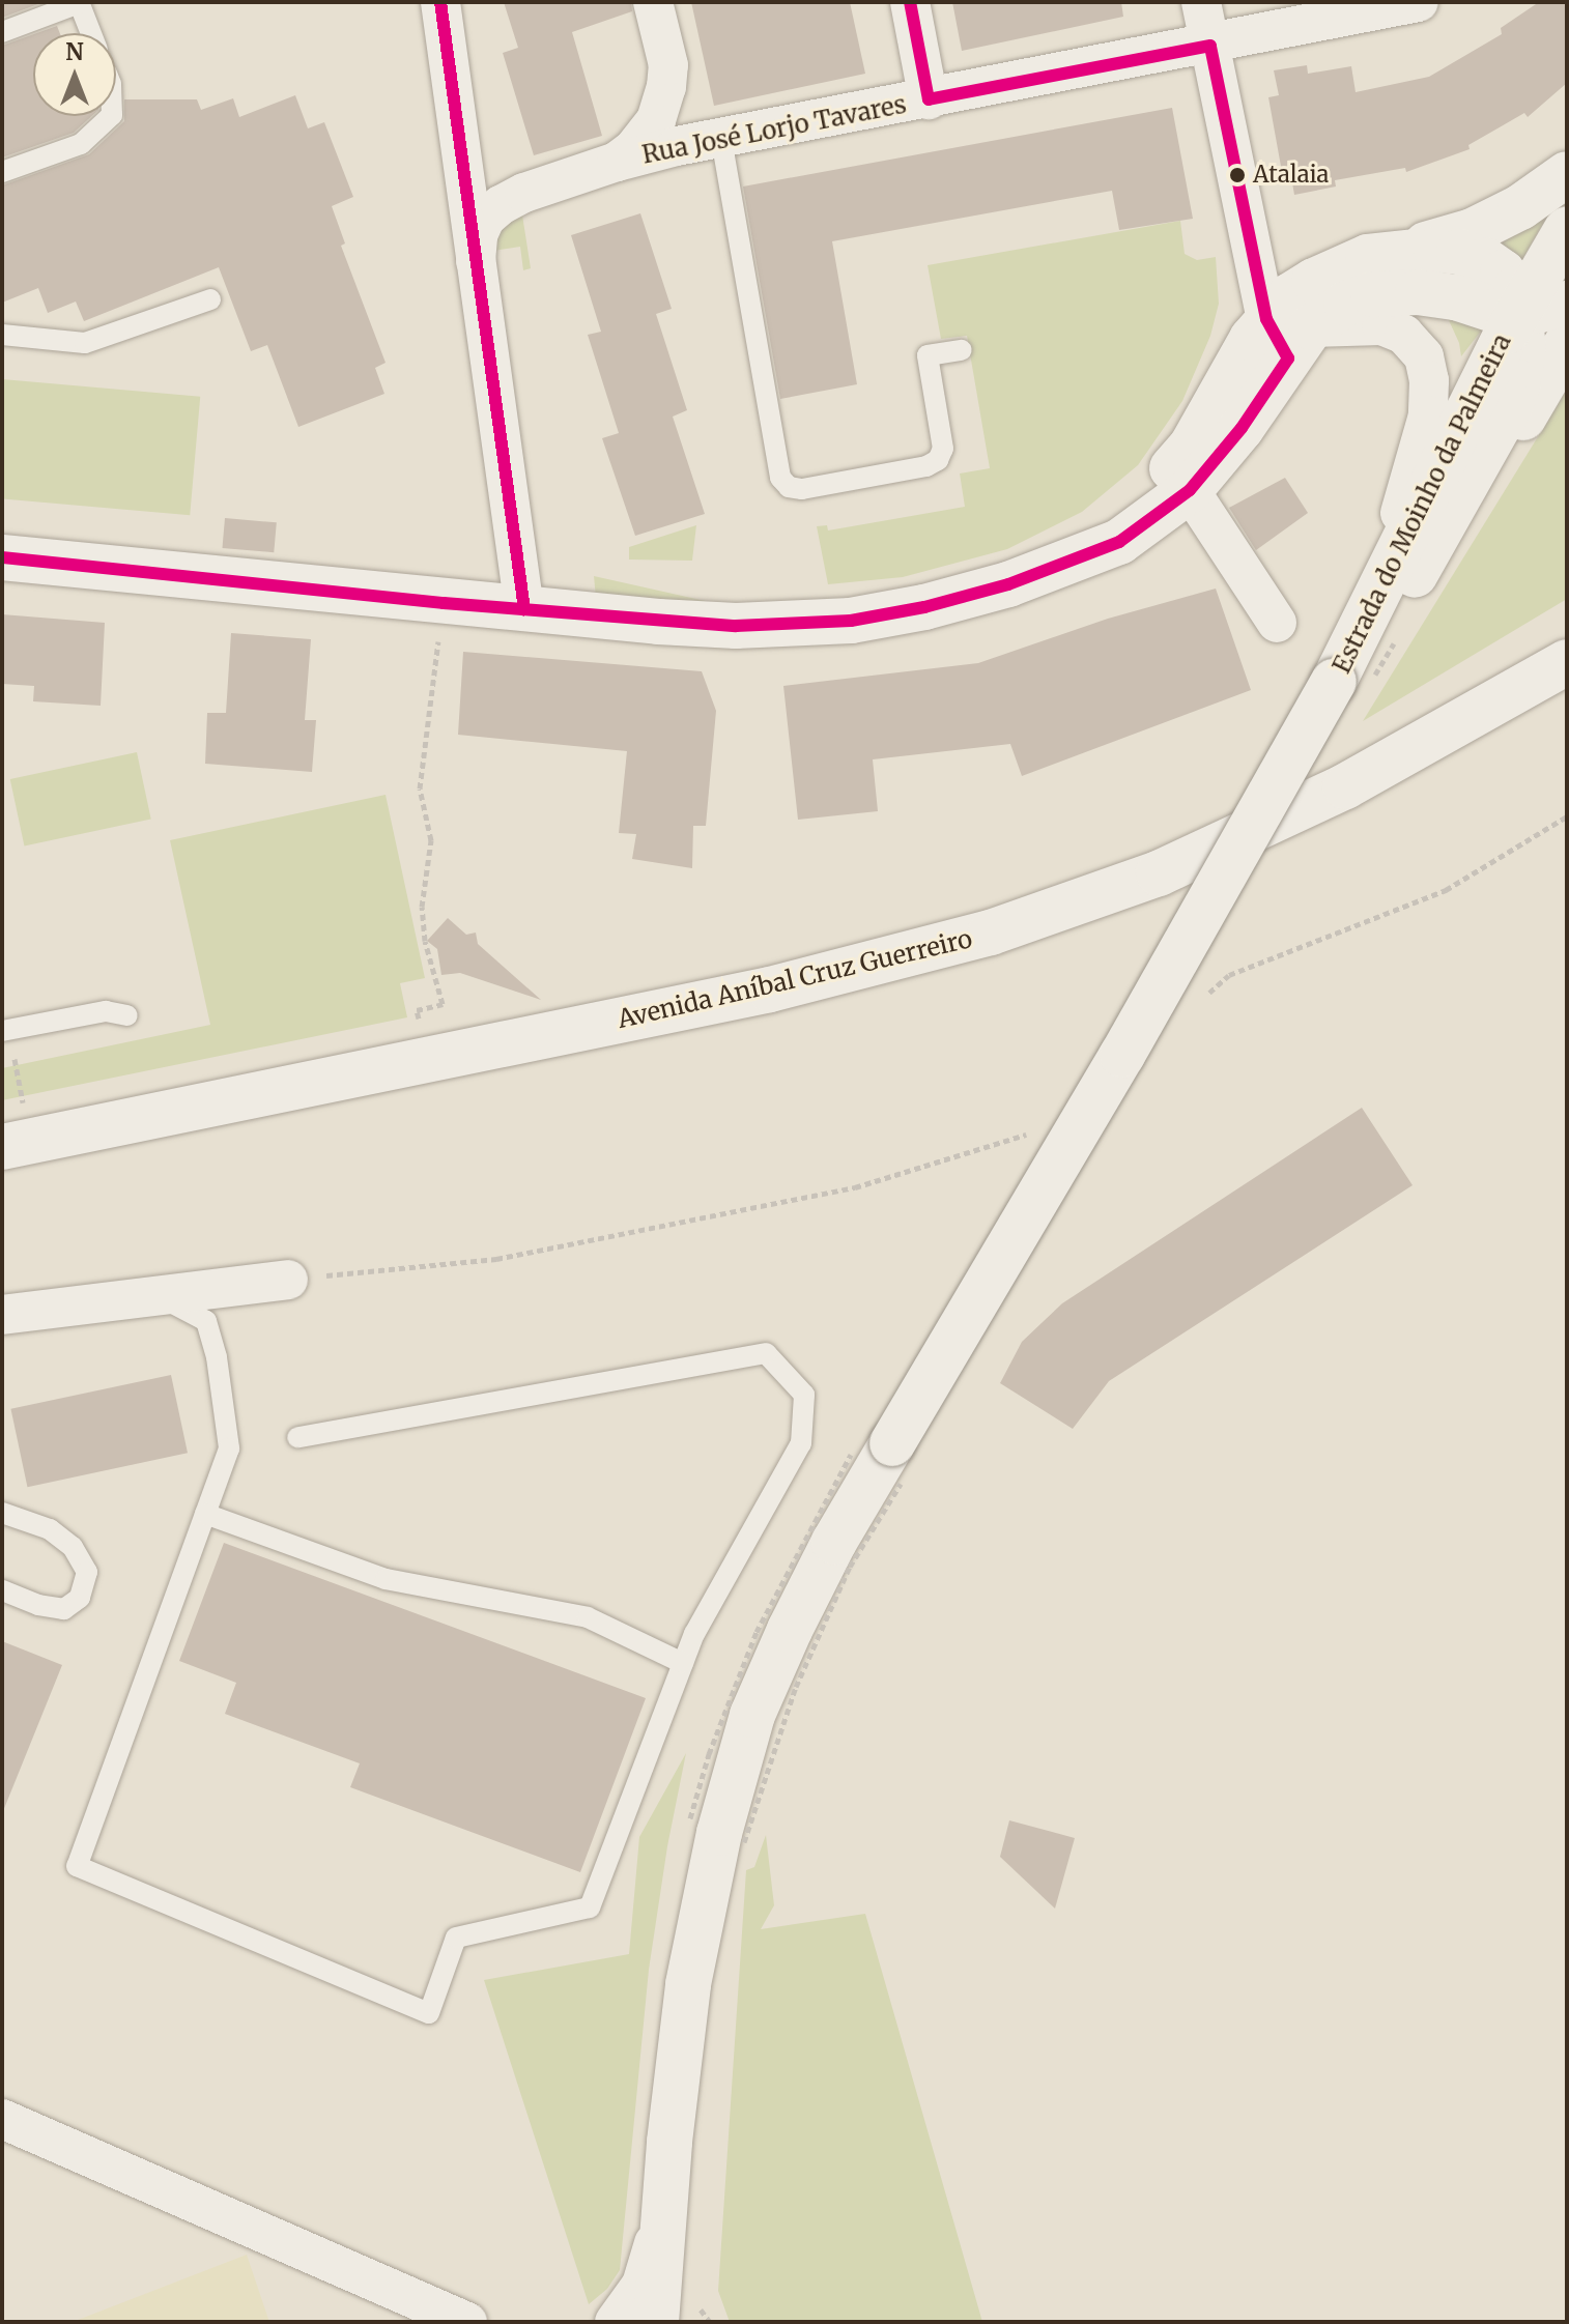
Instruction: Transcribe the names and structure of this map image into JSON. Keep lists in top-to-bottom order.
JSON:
{
  "streets": {
    "street": ["Rua José Lorjo Tavares", "Estrada do Moinho da Palmeira", "Avenida Aníbal Cruz Guerreiro"]
  },
  "places": ["Atalaia"],
  "north": "top"
}
